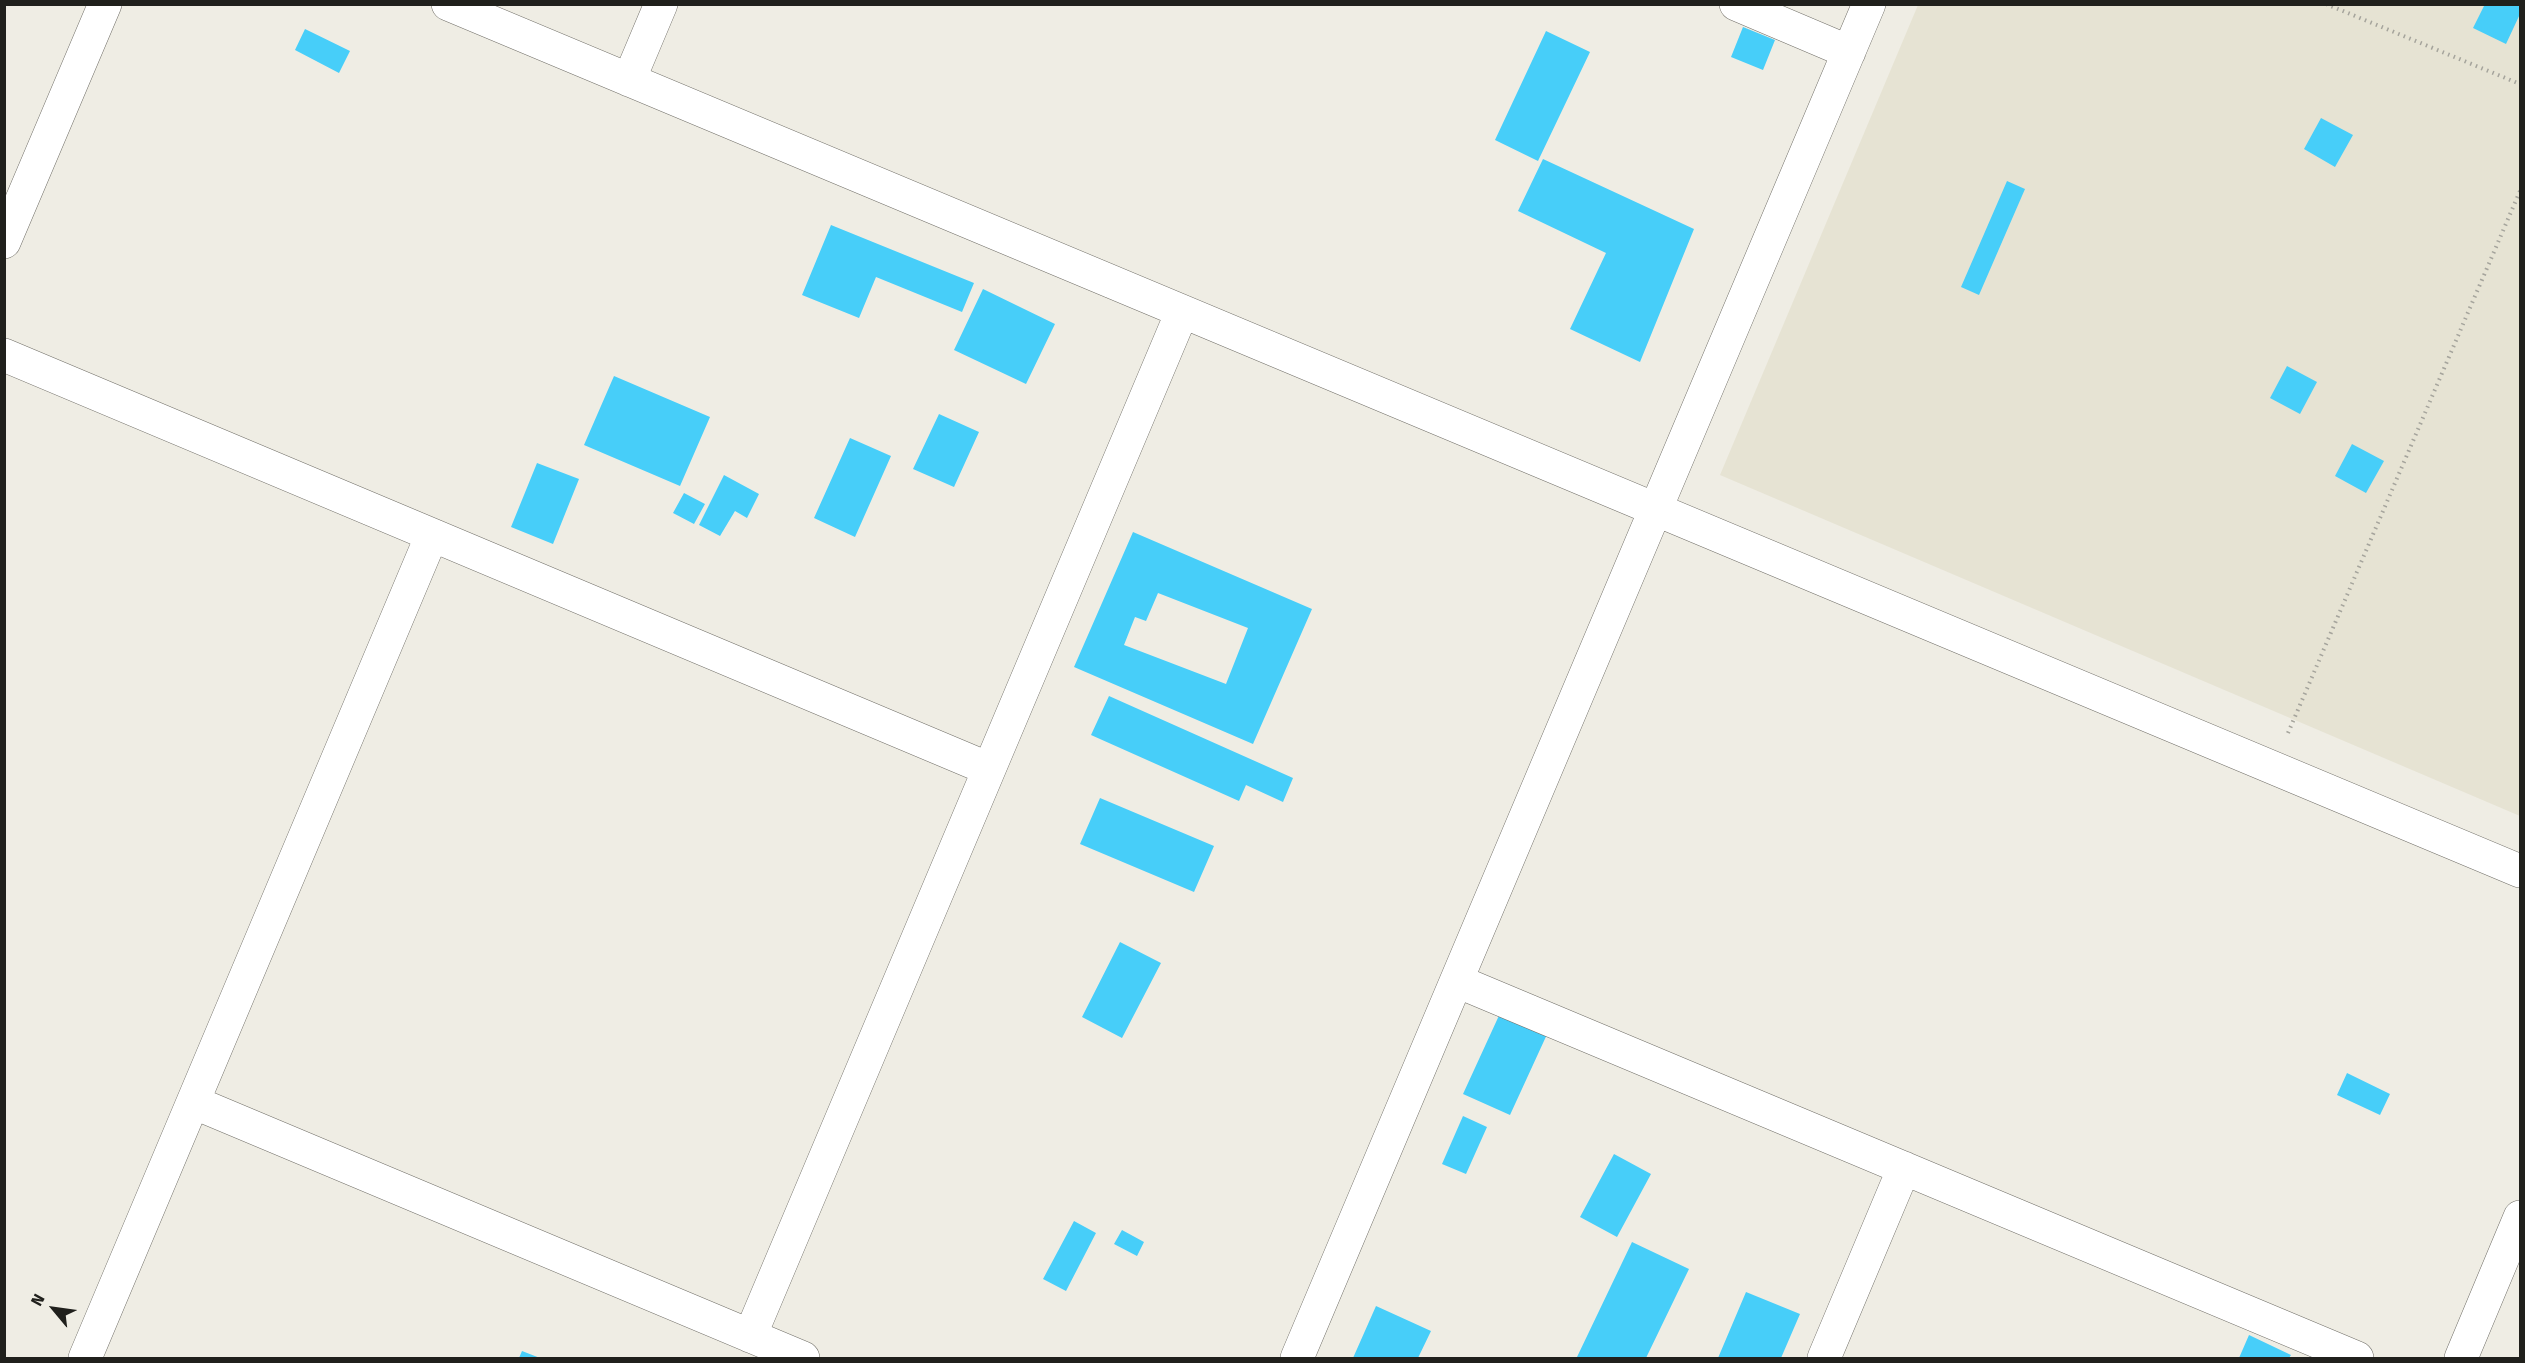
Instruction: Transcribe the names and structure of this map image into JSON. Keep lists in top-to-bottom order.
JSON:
{
  "north": "top left"
}
